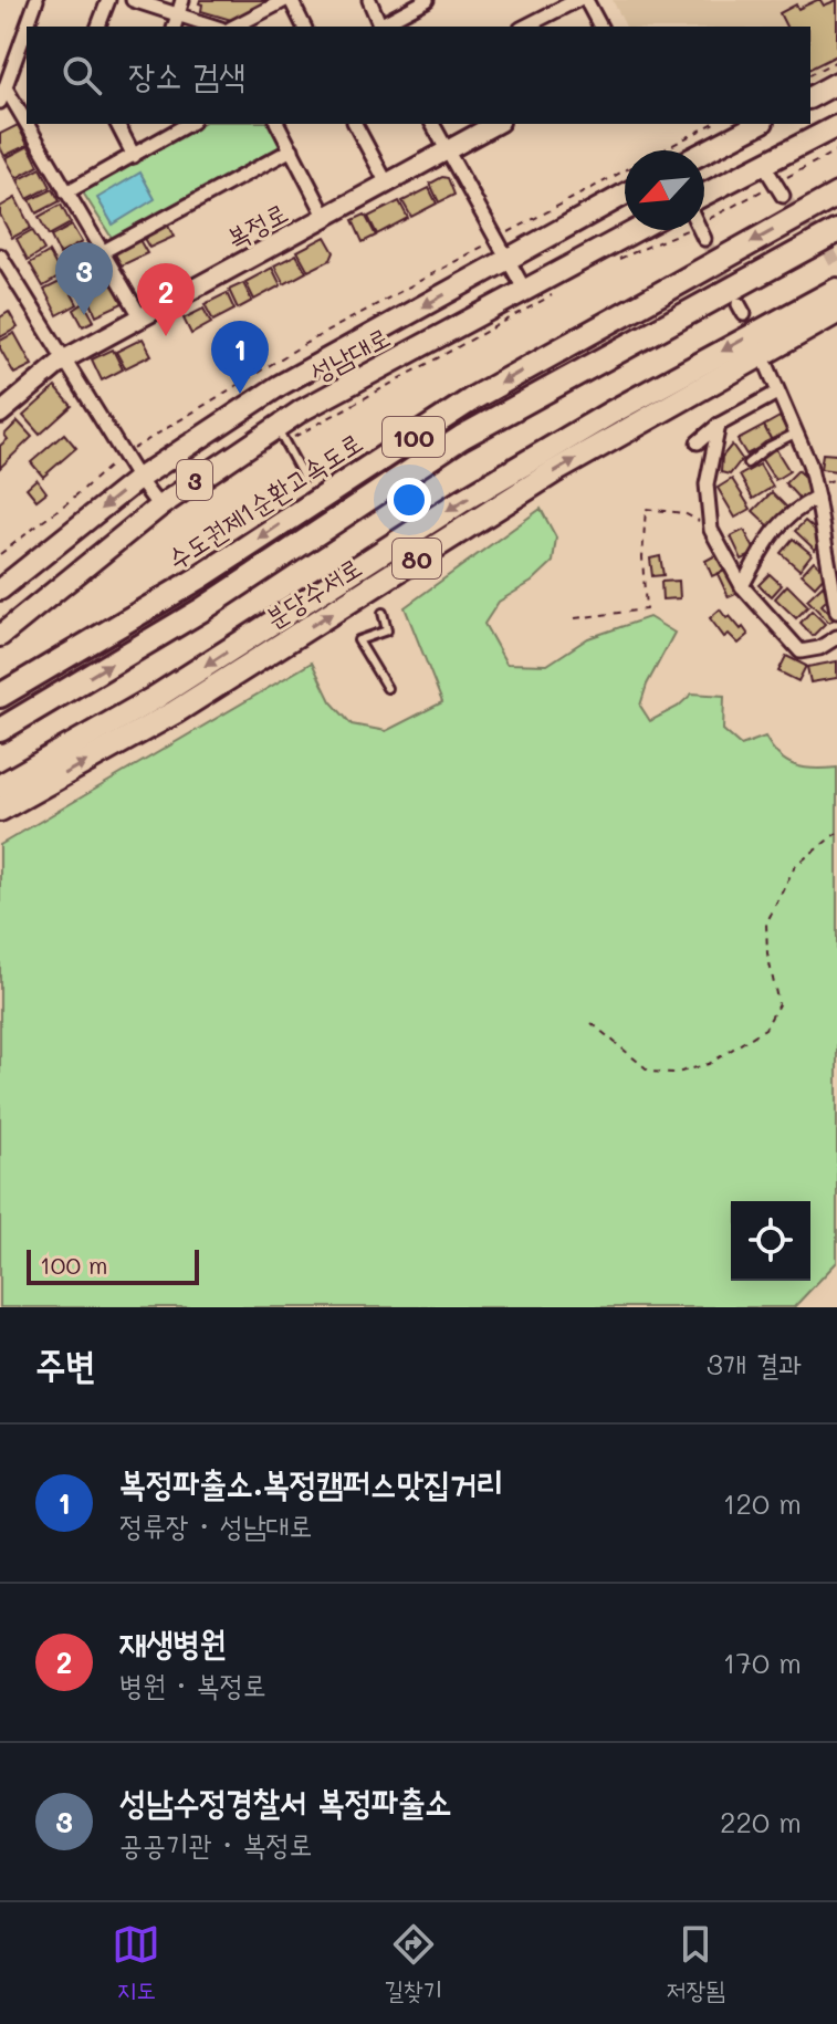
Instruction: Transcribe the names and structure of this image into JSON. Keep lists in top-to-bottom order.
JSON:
{
  "streets": {
    "highway": [
      "100",
      "수도권제1순환고속도로",
      "80",
      "분당수서로"
    ],
    "main road": ["성남대로", "3"],
    "street": ["복정로"]
  },
  "scale_bar": "100 m",
  "north": "bottom left",
  "page": {
    "search": "장소 검색",
    "pins": ["3", "2", "1"],
    "scale": "100 m",
    "heading": ["주변", "3개 결과"],
    "list": [
      {
        "mark": "1",
        "name": "복정파출소.복정캠퍼스맛집거리",
        "note": "정류장 · 성남대로",
        "value": "120 m"
      },
      {
        "mark": "2",
        "name": "재생병원",
        "note": "병원 · 복정로",
        "value": "170 m"
      },
      {
        "mark": "3",
        "name": "성남수정경찰서 복정파출소",
        "note": "공공기관 · 복정로",
        "value": "220 m"
      }
    ],
    "nav": ["지도", "길찾기", "저장됨"]
  }
}
